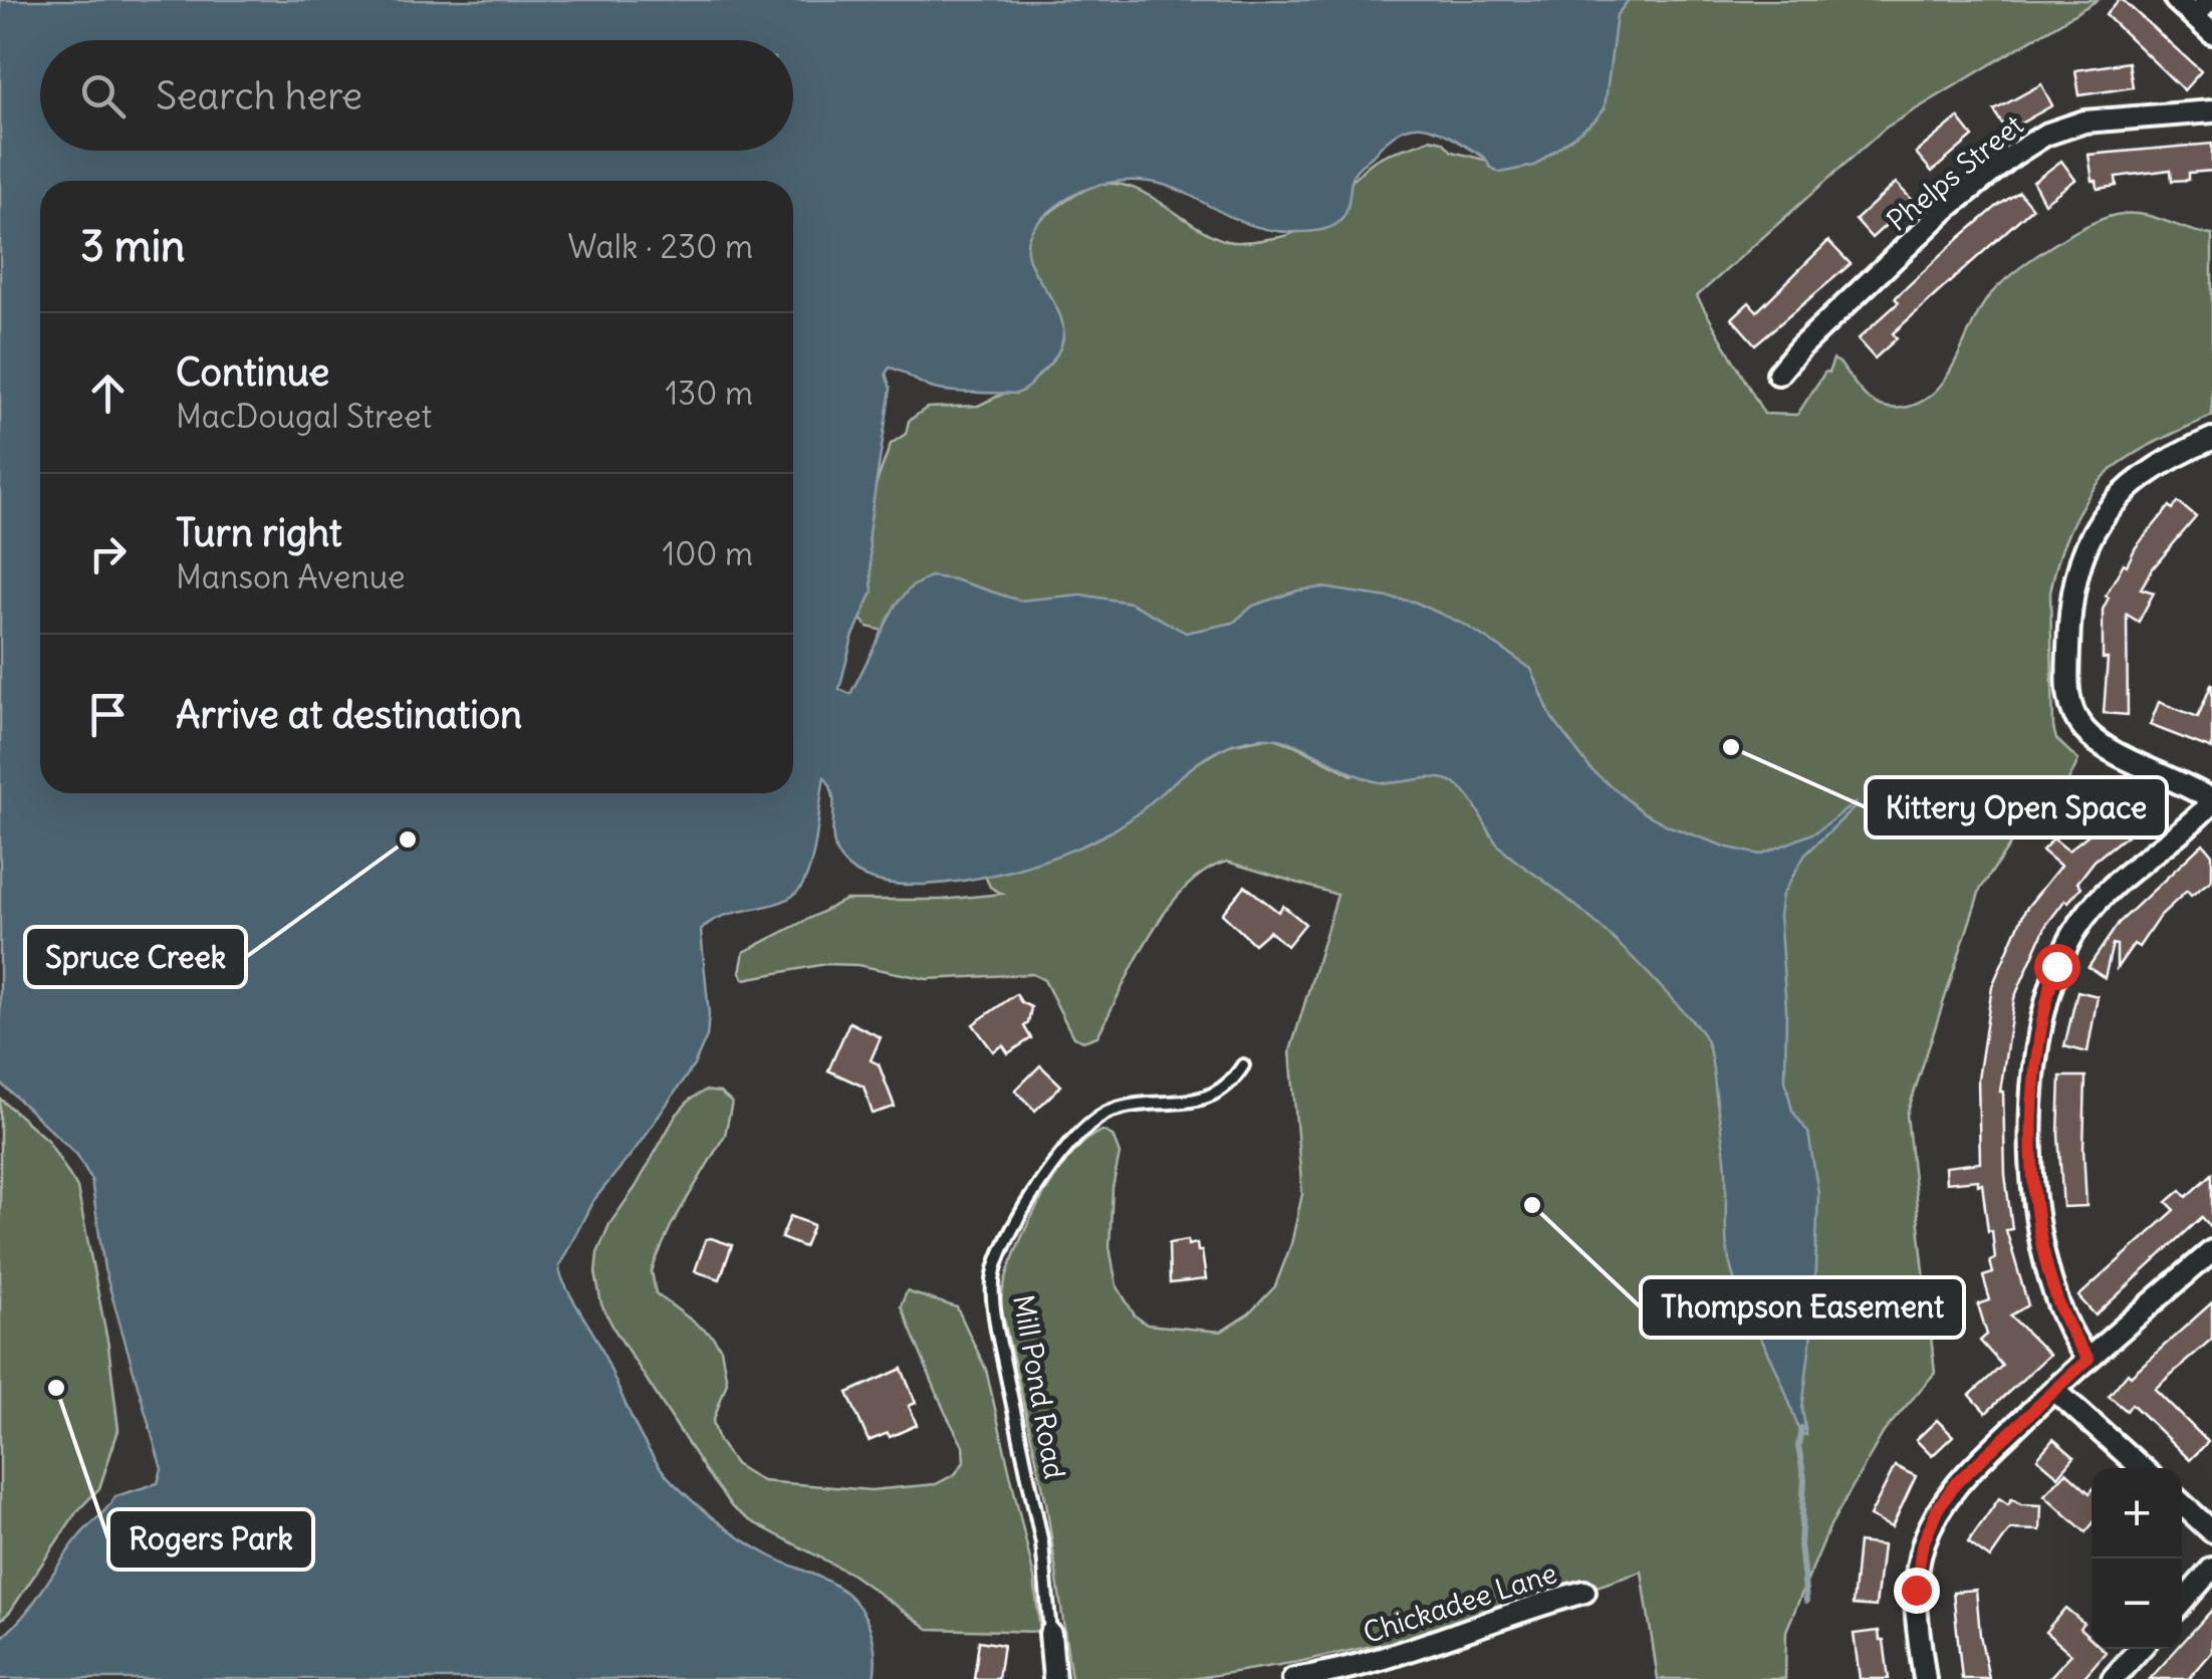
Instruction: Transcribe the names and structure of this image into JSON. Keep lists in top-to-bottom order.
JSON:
{
  "streets": {
    "street": ["Phelps Street", "Mill Pond Road", "Chickadee Lane"]
  },
  "places": [
    "Kittery Open Space",
    "Spruce Creek",
    "Thompson Easement",
    "Rogers Park"
  ],
  "page": {
    "search": "Search here",
    "heading": ["3 min", "Walk · 230 m"],
    "list": [
      ["Continue", "MacDougal Street", "130 m"],
      ["Turn right", "Manson Avenue", "100 m"],
      "Arrive at destination"
    ],
    "map_buttons": ["+", "−"]
  }
}
